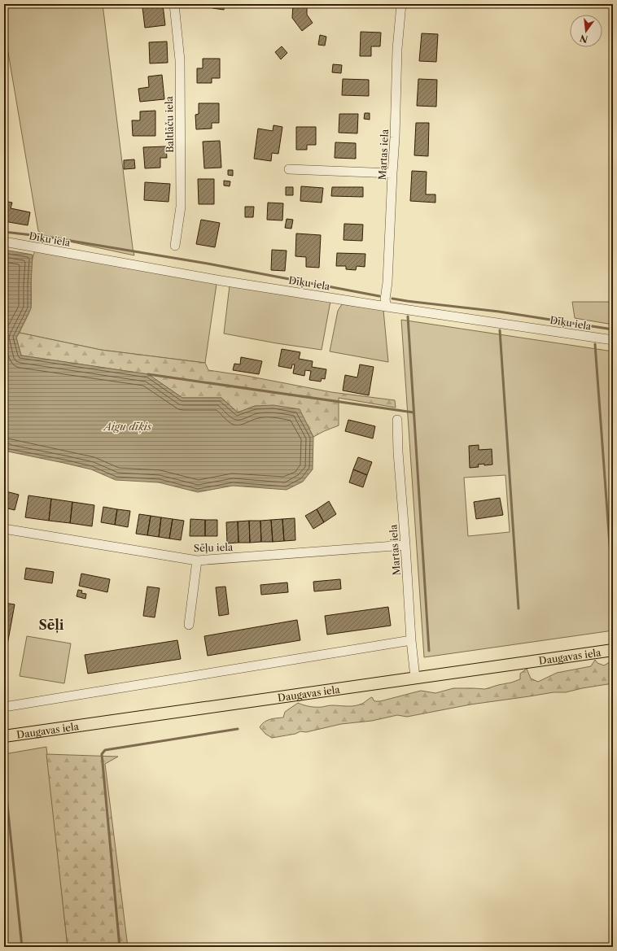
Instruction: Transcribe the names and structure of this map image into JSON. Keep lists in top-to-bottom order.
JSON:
{
  "streets": {
    "main road": ["Daugavas iela"],
    "street": [
      "Baltlāču iela",
      "Martas iela",
      "Dīķu iela",
      "Sēļu iela"
    ]
  },
  "crossings": [
    ["Martas iela", "Dīķu iela"],
    ["Martas iela", "Sēļu iela"],
    ["Martas iela", "Daugavas iela"]
  ],
  "districts": ["Sēļi"],
  "water": ["Aigu dīķis"],
  "north": "bottom"
}
